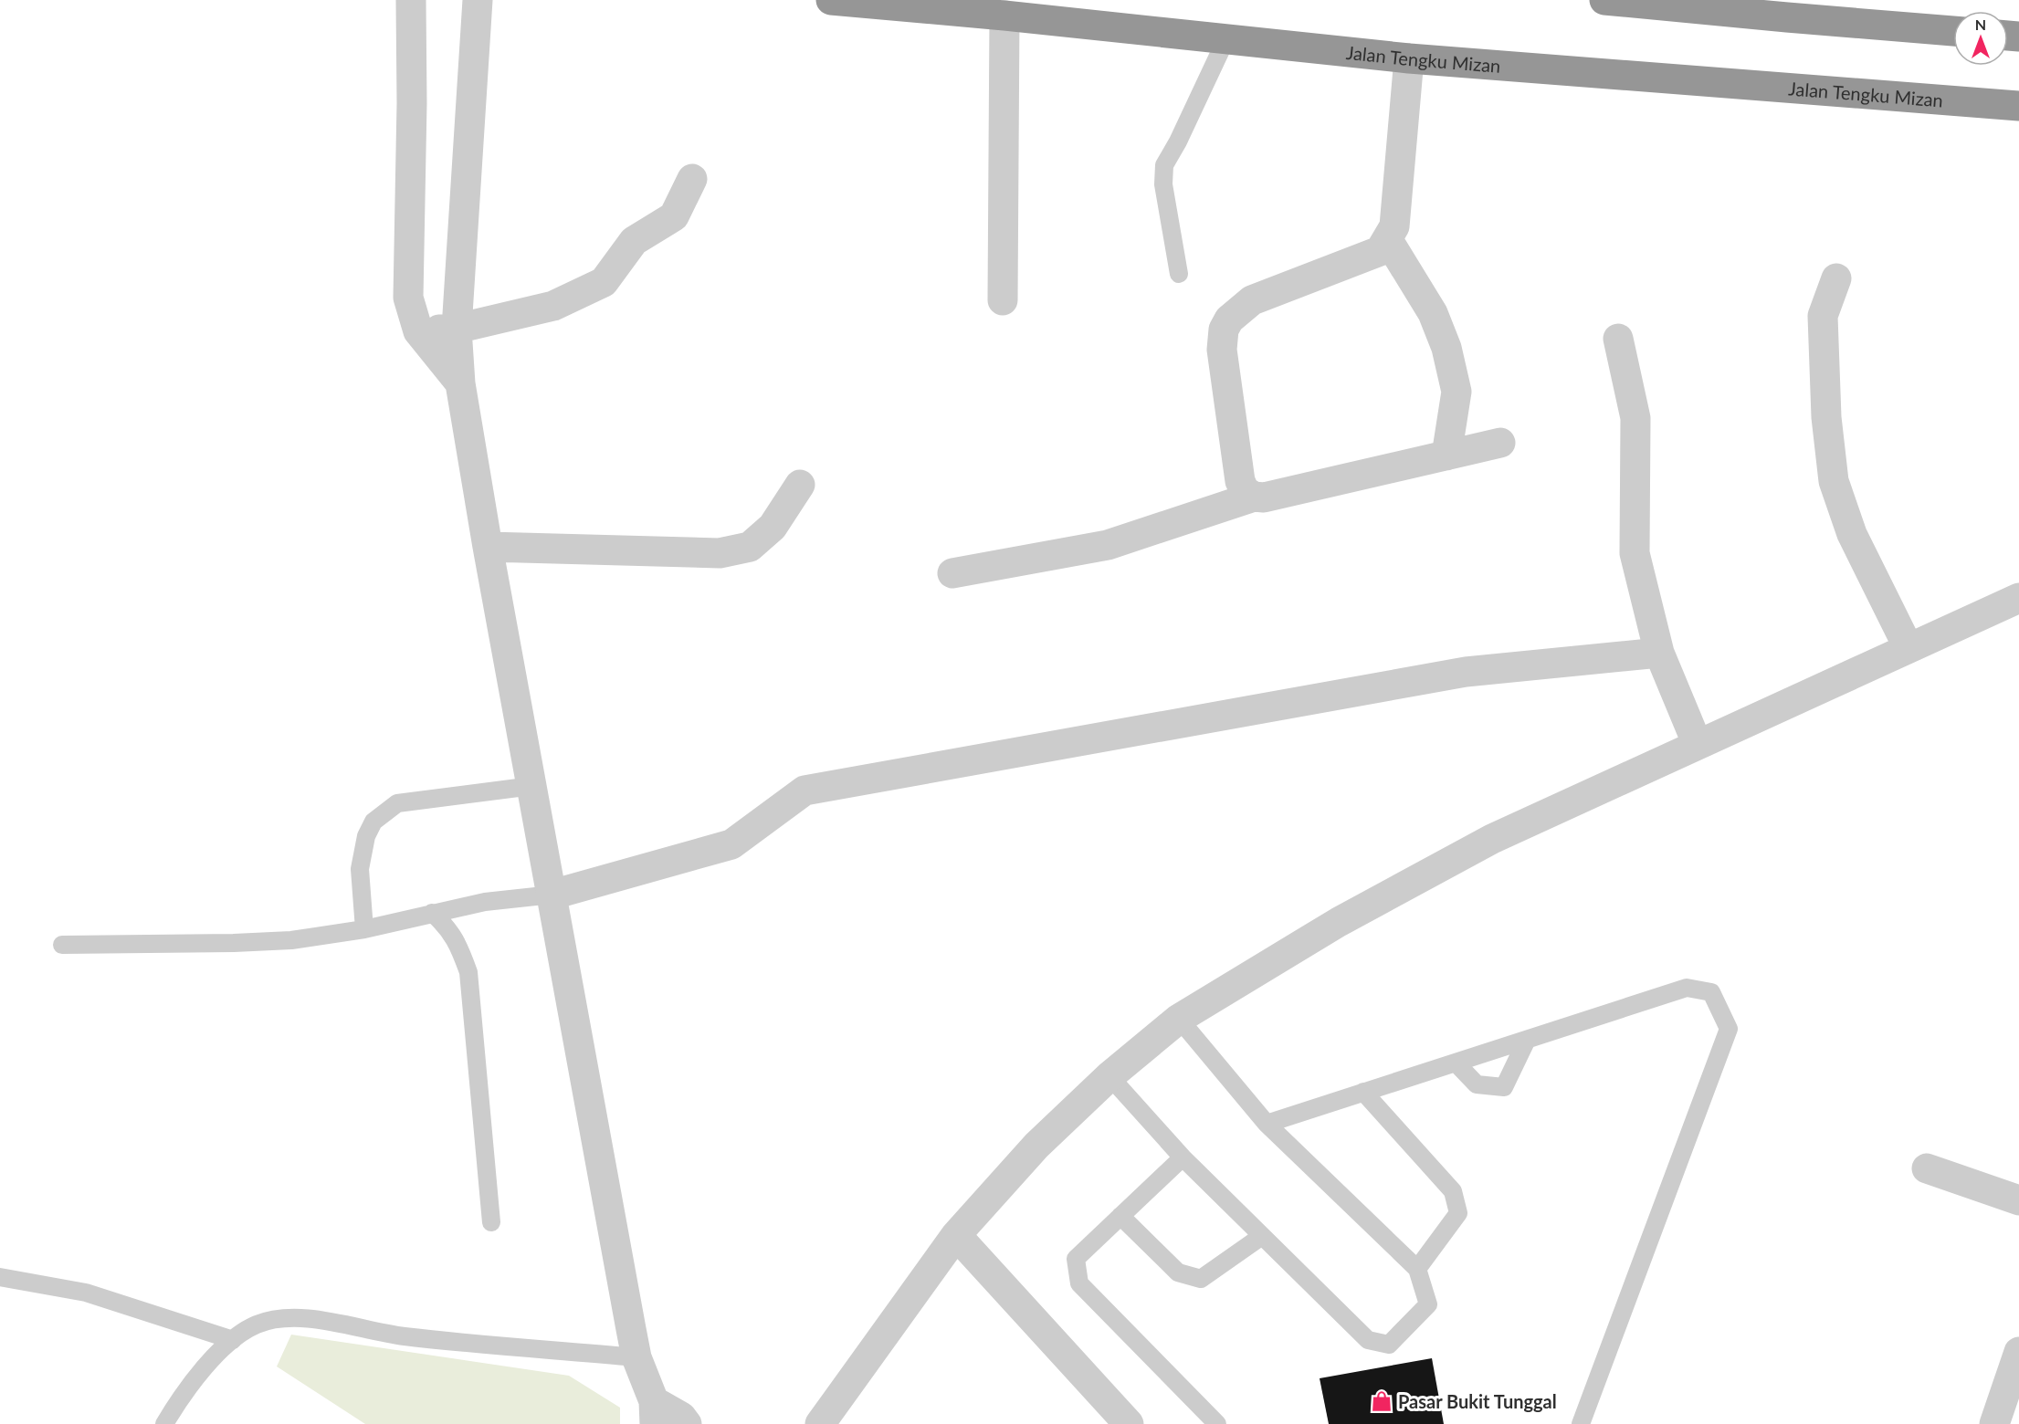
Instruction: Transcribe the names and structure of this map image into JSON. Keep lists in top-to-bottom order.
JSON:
{
  "streets": {
    "highway": ["Jalan Tengku Mizan"]
  },
  "places": {
    "shop": ["Pasar Bukit Tunggal"]
  },
  "north": "top"
}
